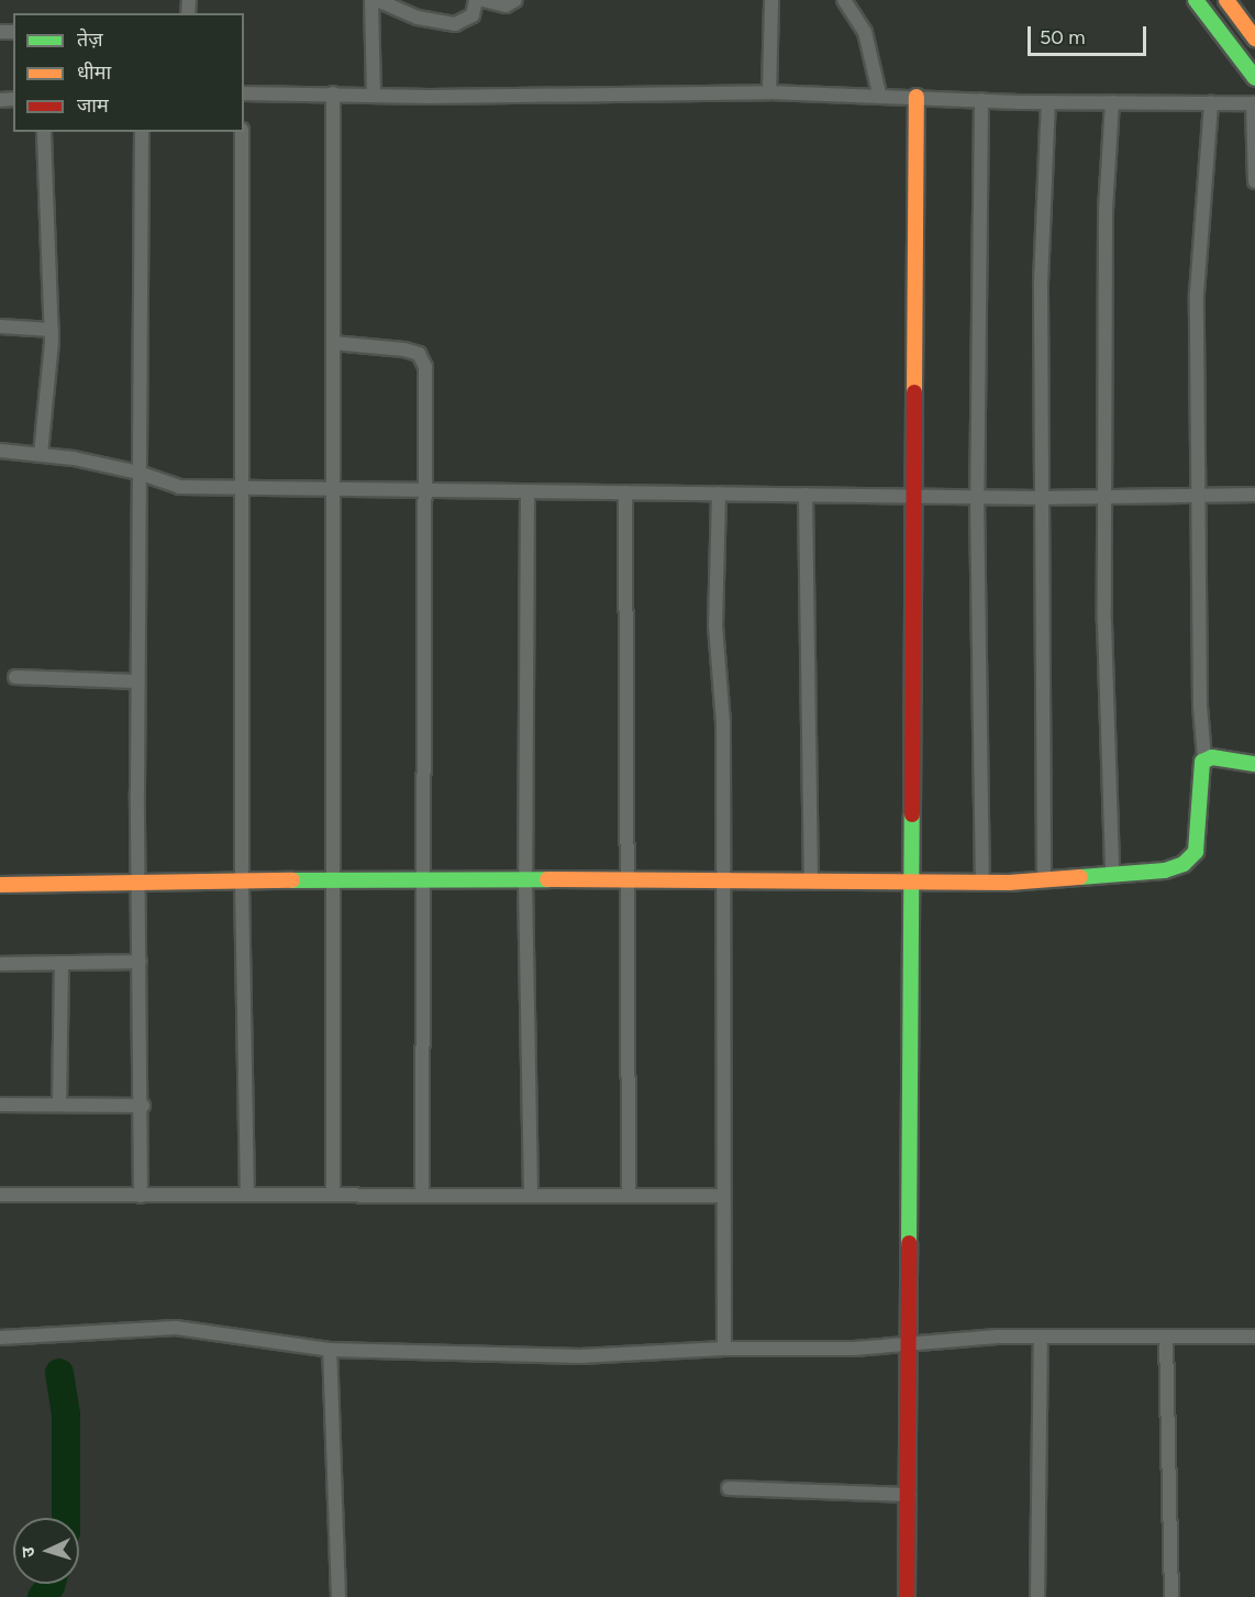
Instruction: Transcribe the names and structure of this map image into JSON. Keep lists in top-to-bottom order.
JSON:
{
  "legend": ["तेज़", "धीमा", "जाम"],
  "scale_bar": "50 m",
  "north": "left"
}
